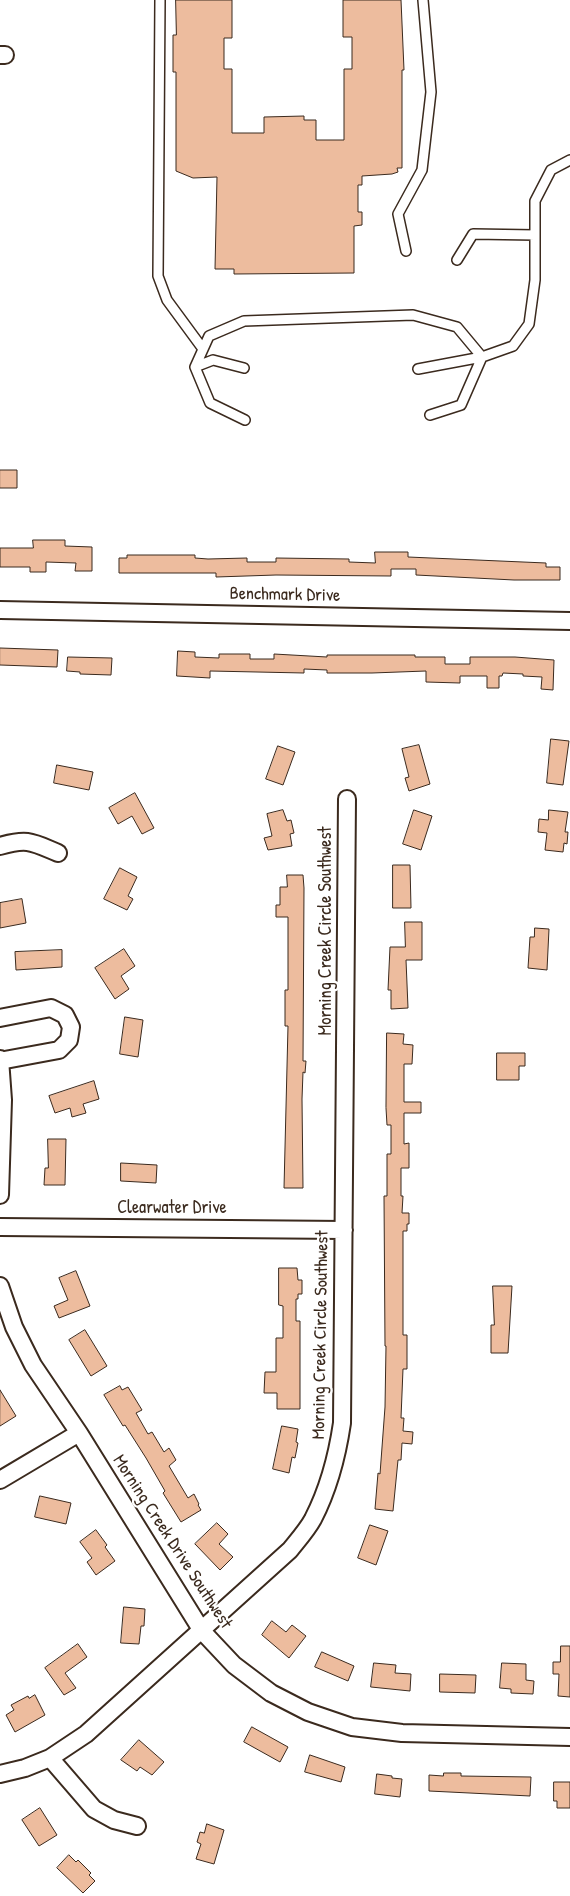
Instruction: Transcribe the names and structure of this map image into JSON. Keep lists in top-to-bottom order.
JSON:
{
  "streets": {
    "street": [
      "Benchmark Drive",
      "Morning Creek Circle Southwest",
      "Clearwater Drive",
      "Morning Creek Drive Southwest"
    ]
  },
  "crossings": [
    ["Morning Creek Circle Southwest", "Clearwater Drive"],
    ["Morning Creek Circle Southwest", "Morning Creek Drive Southwest"]
  ]
}
